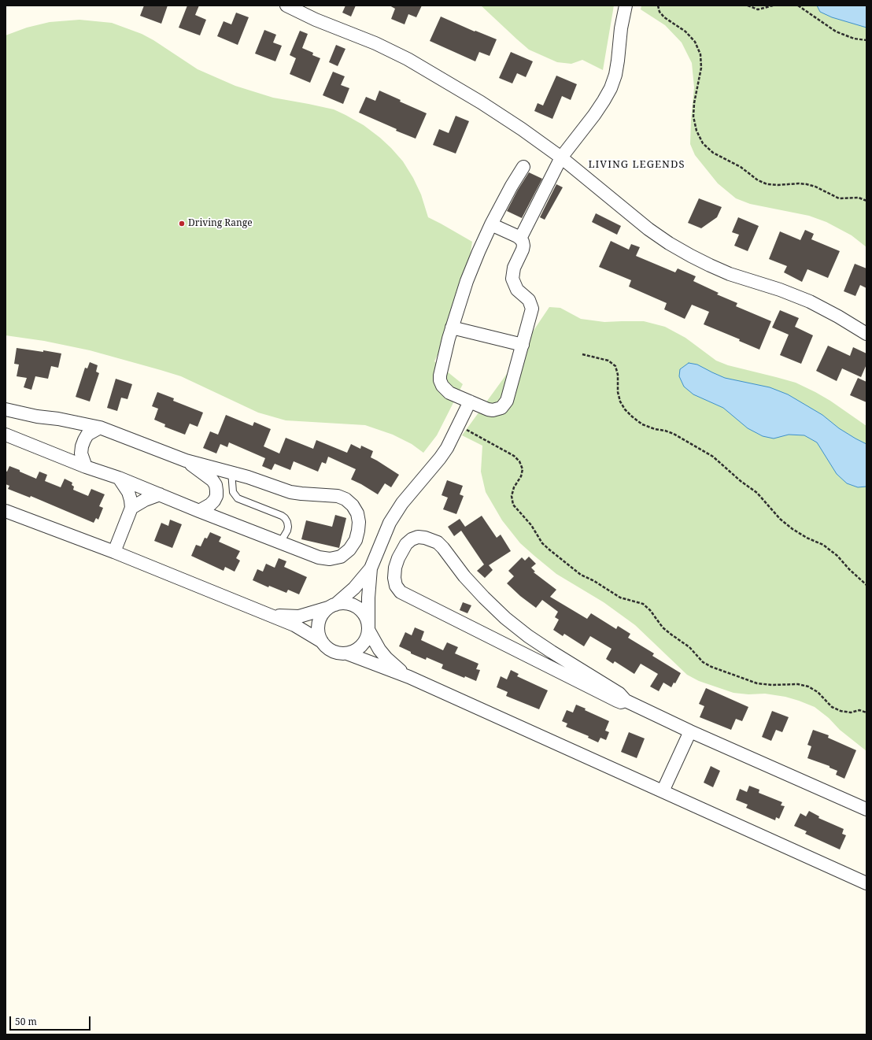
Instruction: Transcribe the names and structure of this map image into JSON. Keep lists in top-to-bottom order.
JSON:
{
  "districts": ["LIVING LEGENDS"],
  "places": ["Driving Range"],
  "scale_bar": "50 m"
}
